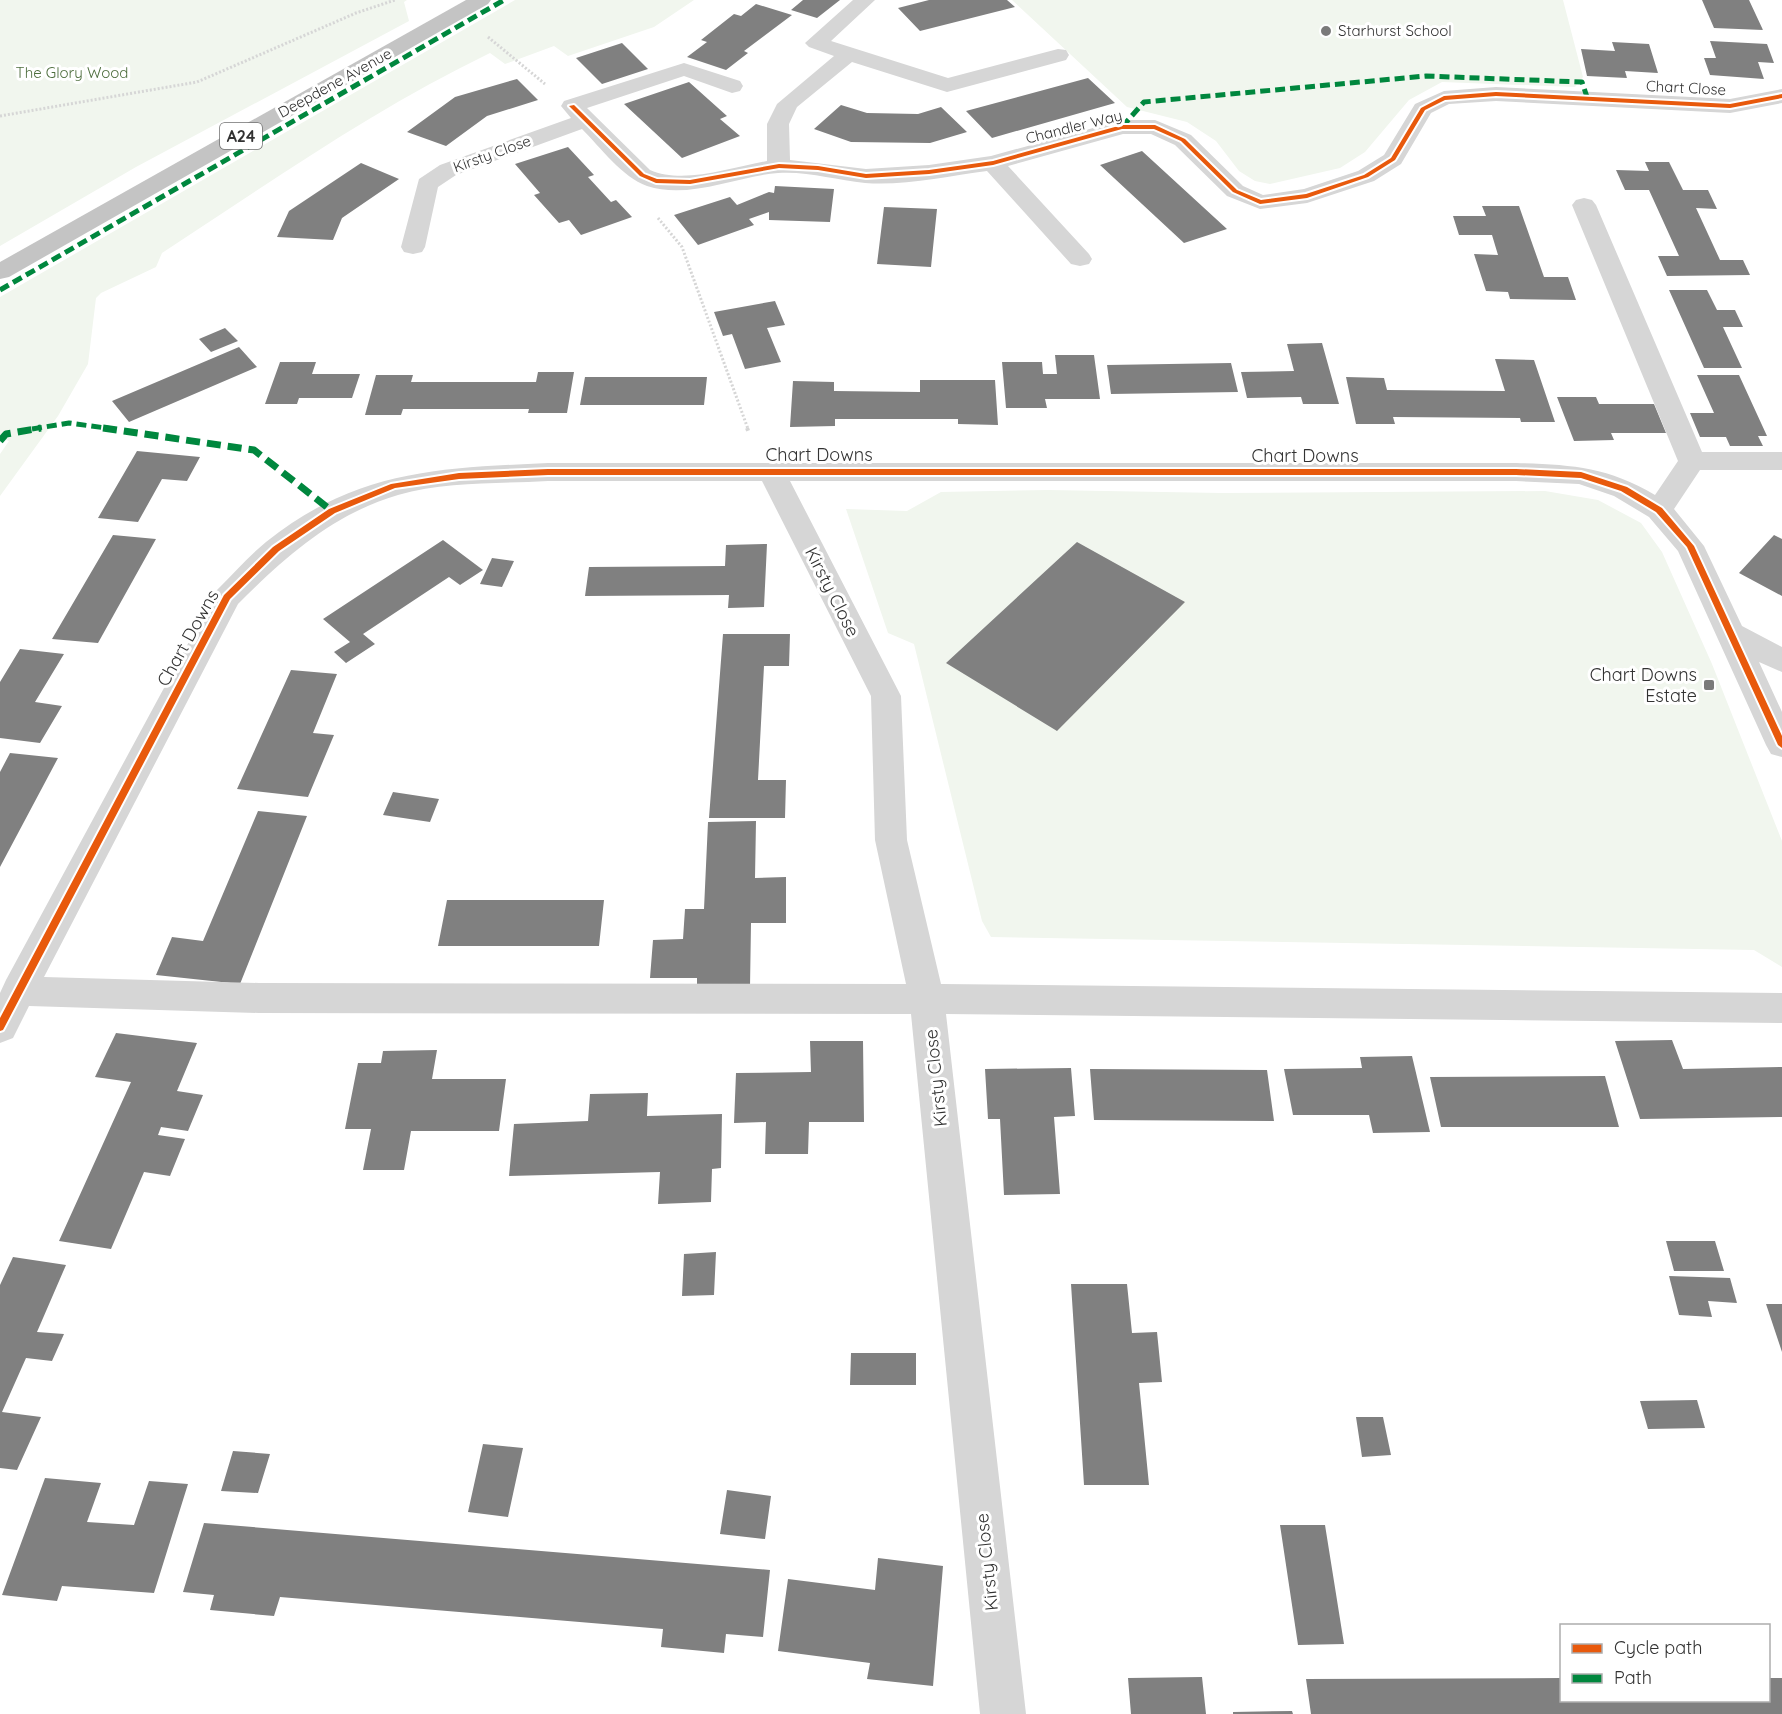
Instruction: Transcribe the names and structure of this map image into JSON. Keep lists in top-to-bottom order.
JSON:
{
  "streets": {
    "highway": ["Deepdene Avenue", "A24"],
    "street": [
      "Chart Close",
      "Chandler Way",
      "Kirsty Close",
      "Chart Downs"
    ]
  },
  "crossings": [
    ["Chart Close", "Chandler Way"],
    ["Kirsty Close", "Chart Downs"]
  ],
  "parks": ["The Glory Wood"],
  "places": {
    "other": ["Starhurst School"],
    "transit": ["Chart Downs Estate"]
  },
  "legend": ["Cycle path", "Path"]
}
